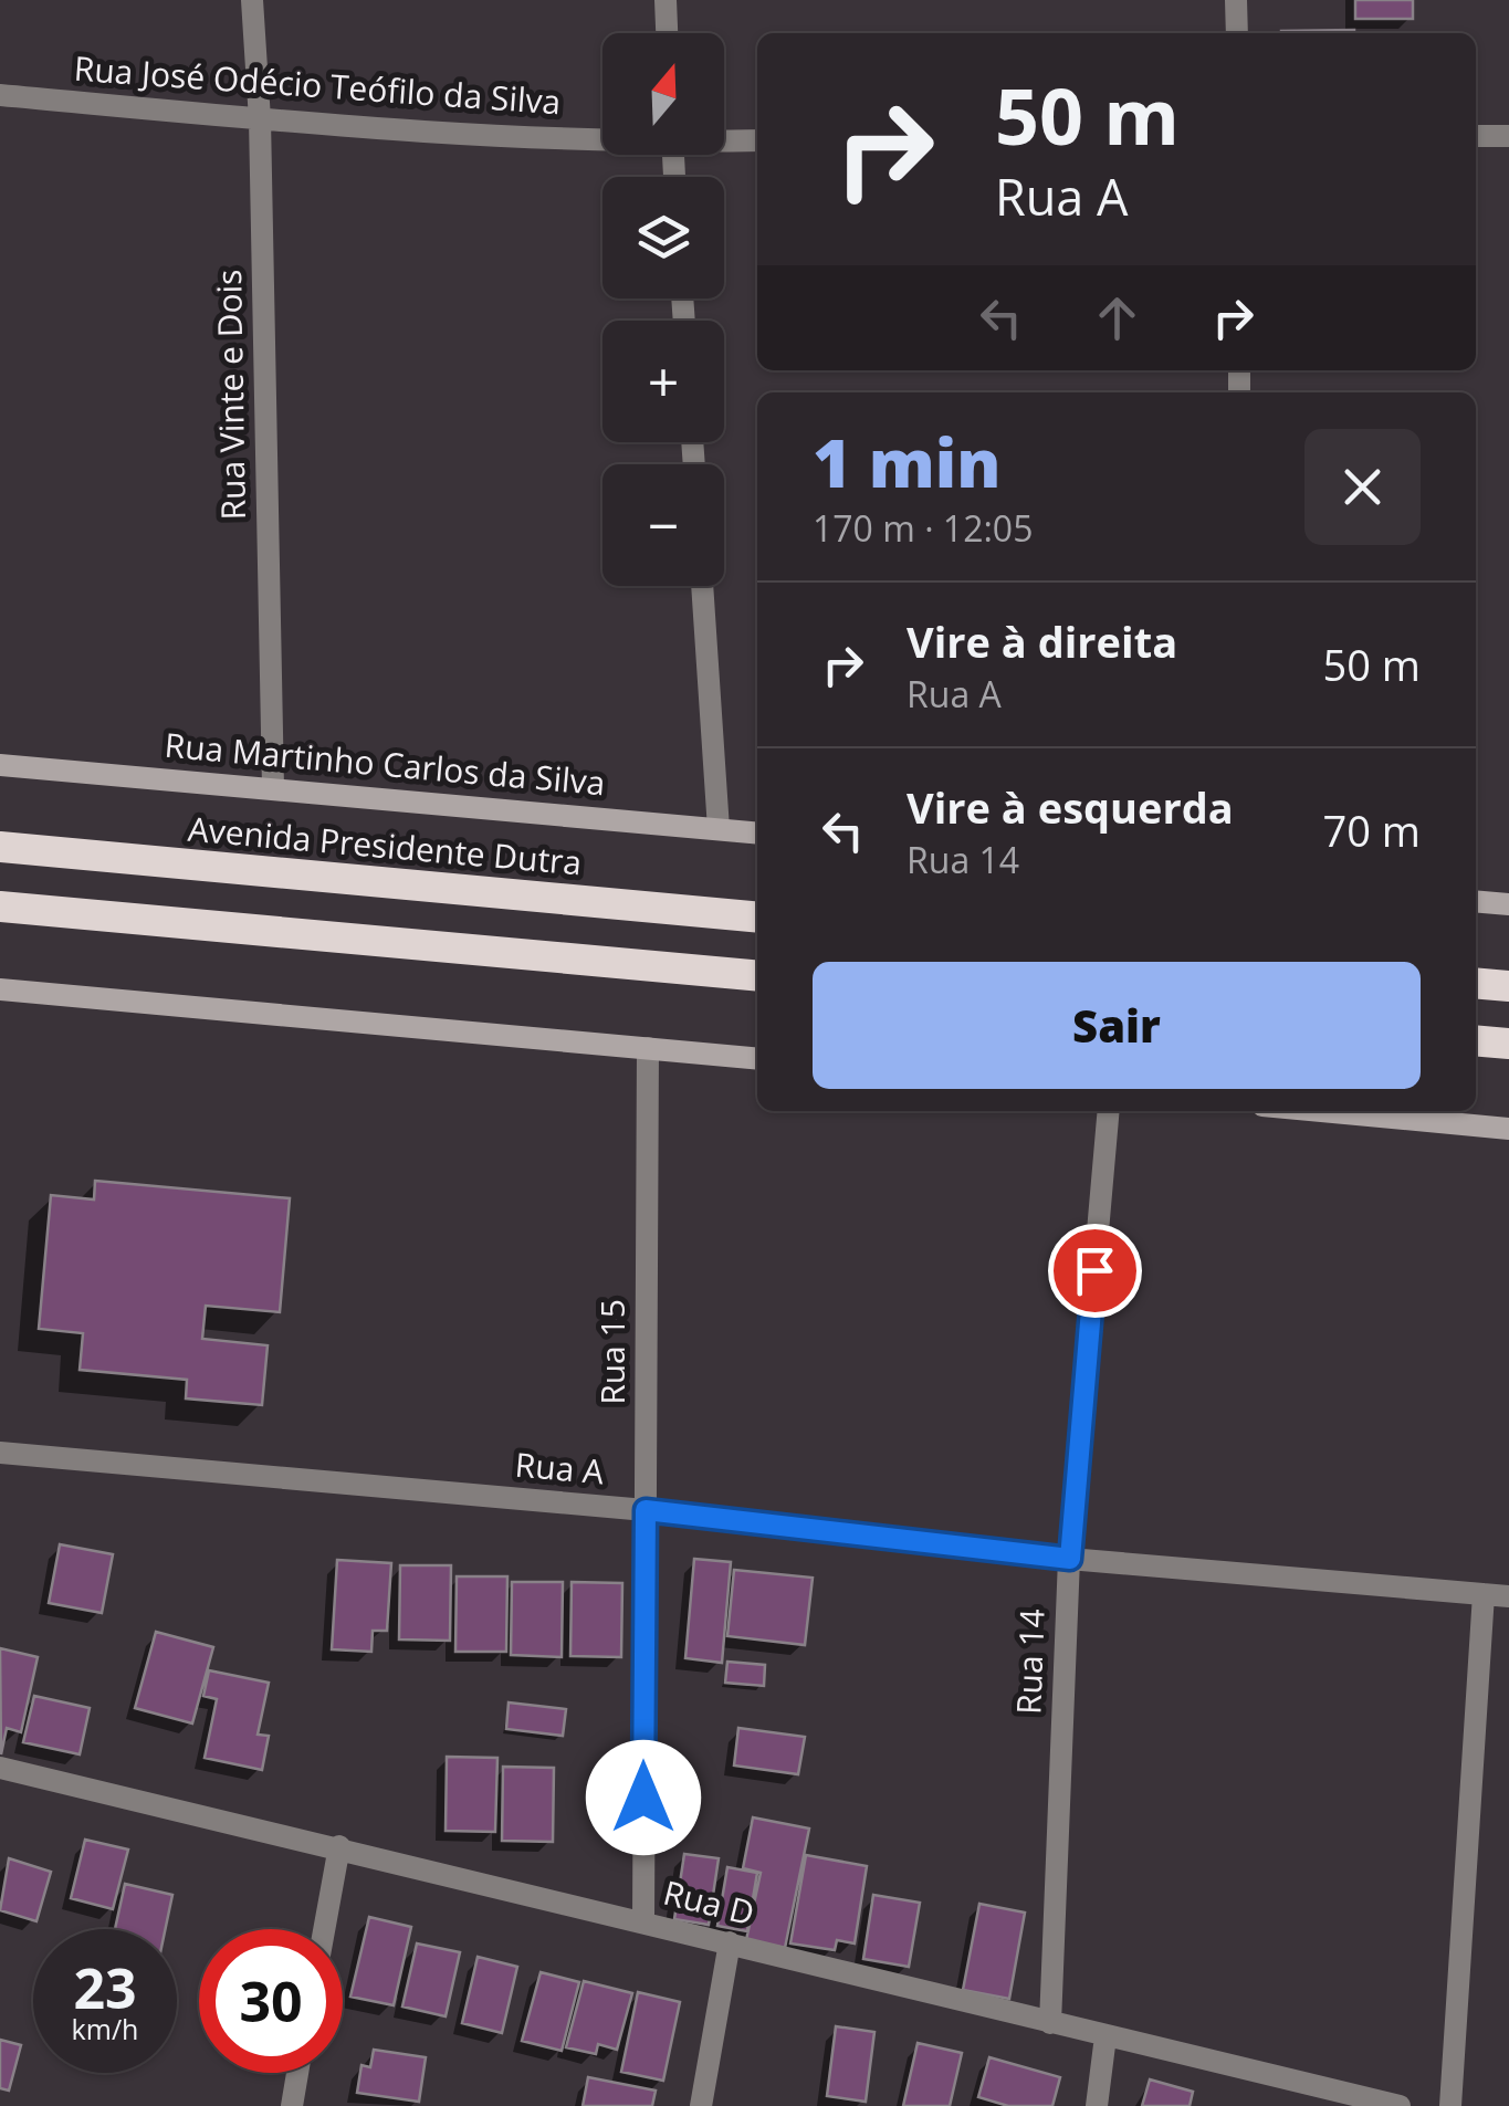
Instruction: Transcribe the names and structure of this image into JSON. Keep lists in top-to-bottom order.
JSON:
{
  "streets": {
    "highway": ["Avenida Presidente Dutra"],
    "main road": ["Rua Martinho Carlos da Silva"],
    "street": [
      "Rua José Odécio Teófilo da Silva",
      "Rua Vinte e Dois",
      "Rua 15",
      "Rua A",
      "Rua 14",
      "Rua D"
    ]
  },
  "crossings": [
    ["Rua José Odécio Teófilo da Silva", "Rua Vinte e Dois"],
    ["Rua Vinte e Dois", "Rua Martinho Carlos da Silva"],
    ["Rua 15", "Rua A"],
    ["Rua 15", "Rua D"],
    ["Rua A", "Rua 14"],
    ["Rua 14", "Rua D"]
  ],
  "north": "top",
  "page": {
    "map_buttons": ["+", "−"],
    "turn": ["50 m", "Rua A"],
    "heading": ["1 min", "170 m · 12:05"],
    "list": [
      {
        "name": "Vire à direita",
        "note": "Rua A",
        "value": "50 m"
      },
      {
        "name": "Vire à esquerda",
        "note": "Rua 14",
        "value": "70 m"
      }
    ],
    "buttons": "Sair",
    "speed": "23 km/h",
    "limit": "30"
  }
}
